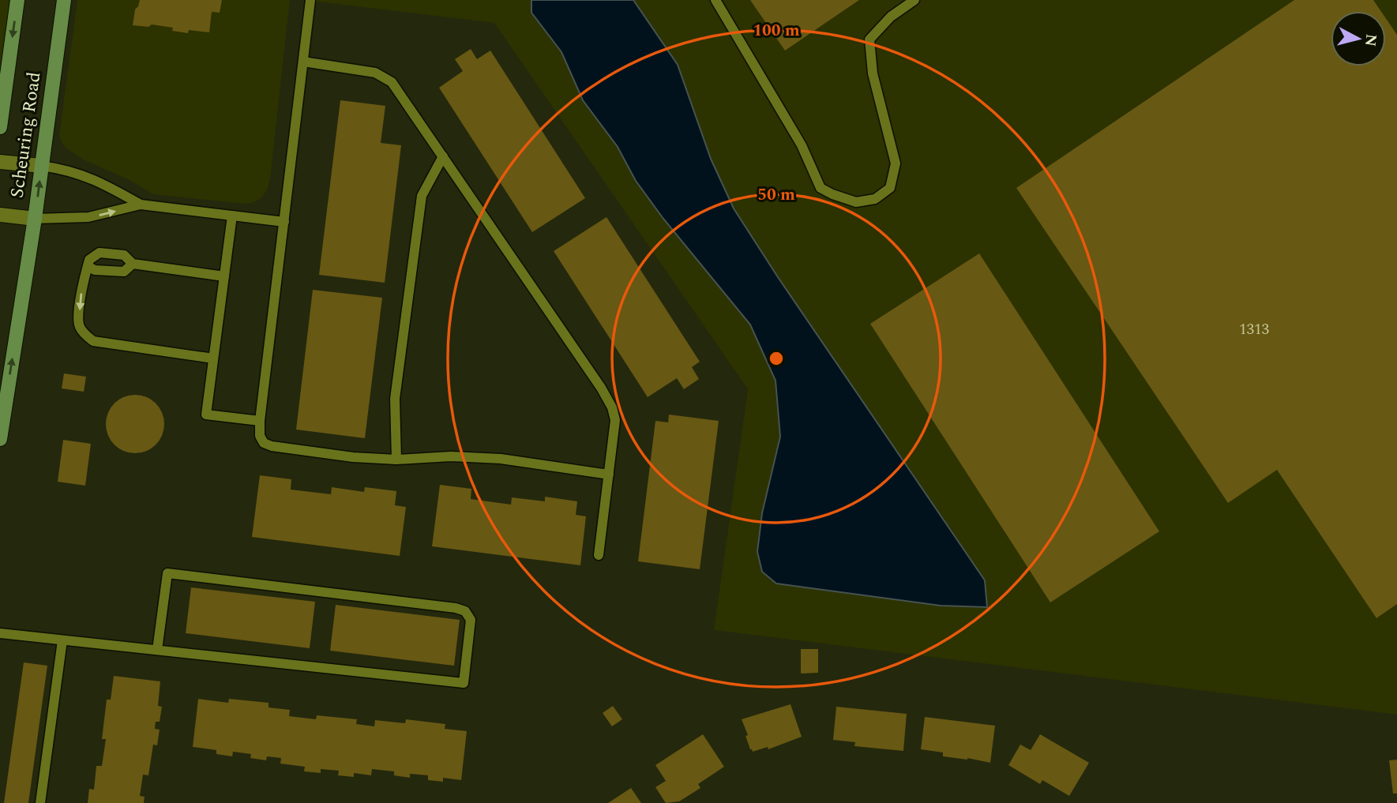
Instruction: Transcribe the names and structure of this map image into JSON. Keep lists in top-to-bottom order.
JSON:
{
  "streets": {
    "main road": ["Scheuring Road"]
  },
  "house_numbers": ["1313"],
  "north": "right",
  "rings": ["100 m", "50 m"]
}
